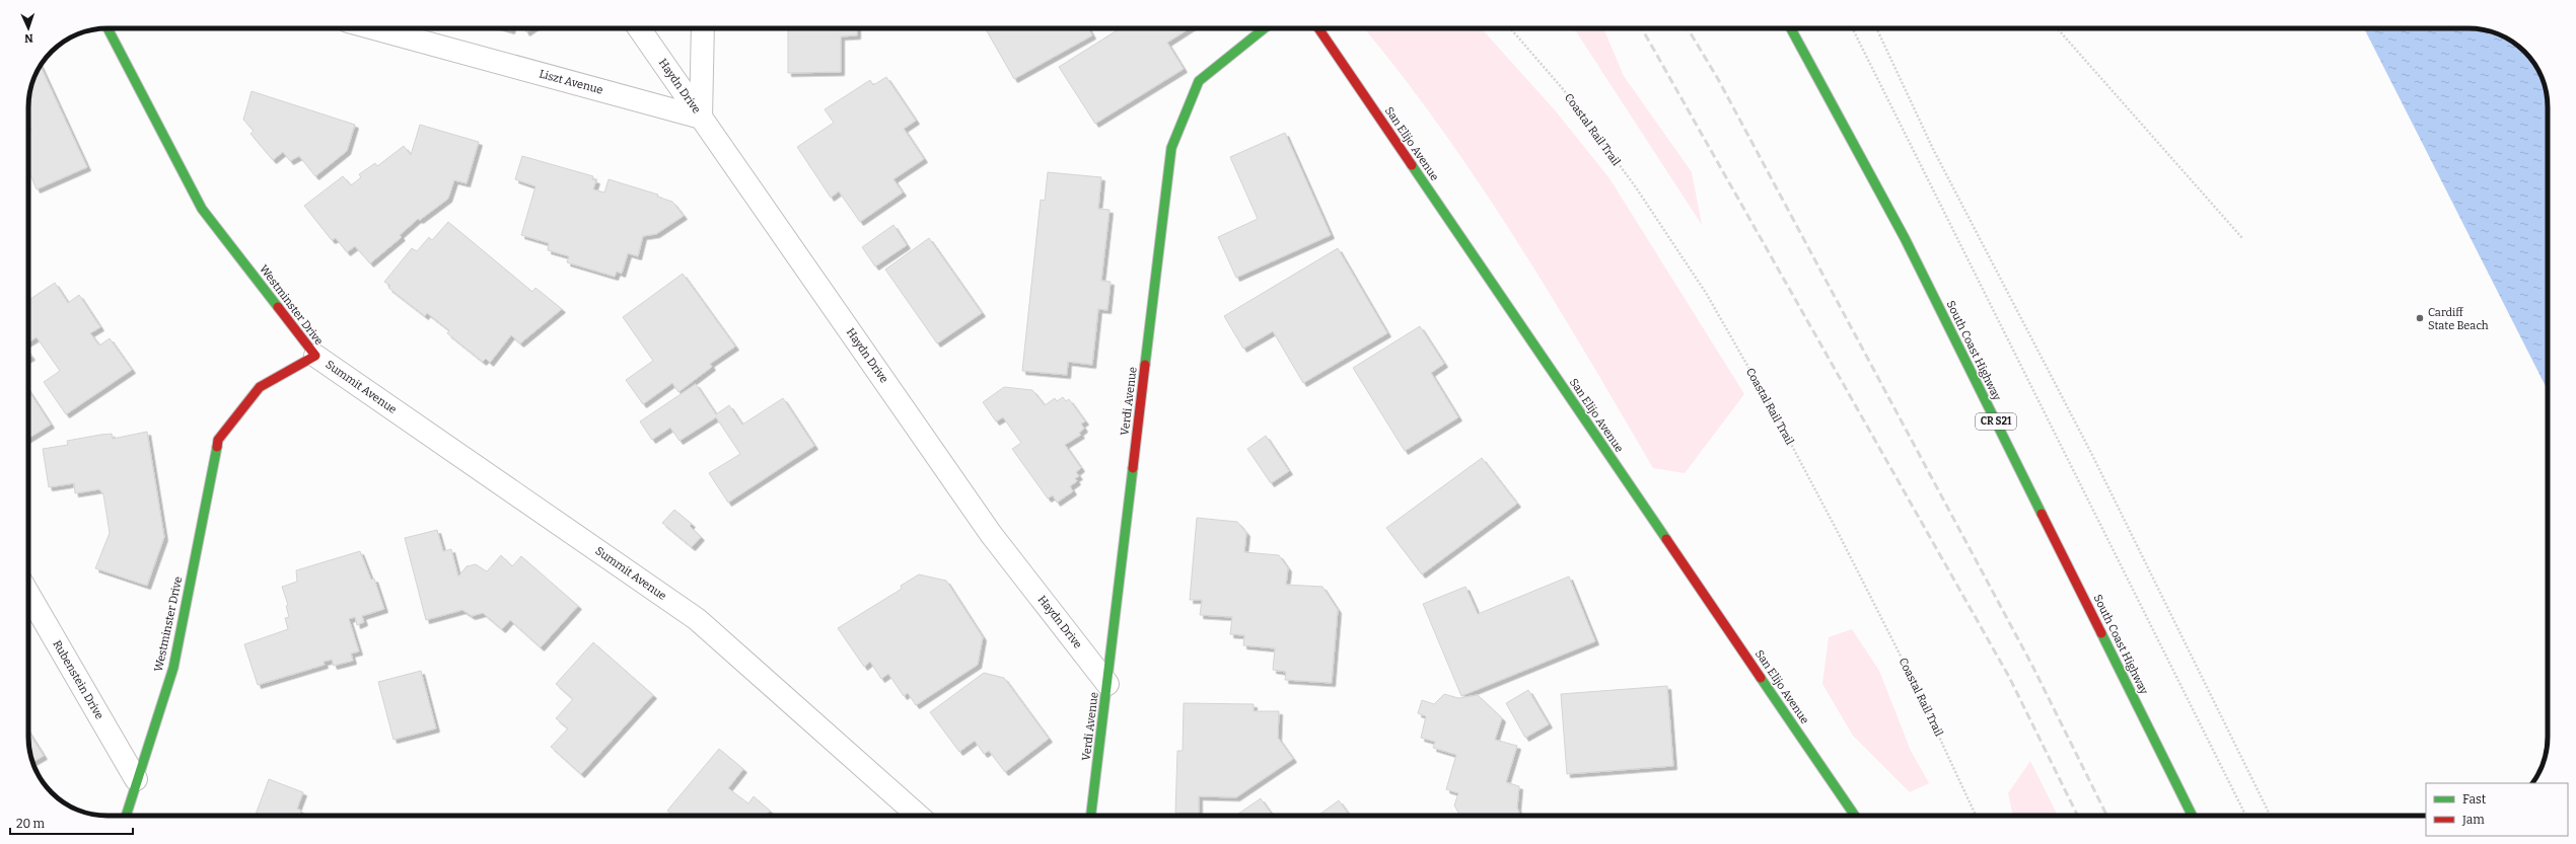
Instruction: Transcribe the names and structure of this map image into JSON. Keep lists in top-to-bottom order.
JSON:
{
  "streets": {
    "main road": [
      "San Elijo Avenue",
      "Westminster Drive",
      "South Coast Highway",
      "Verdi Avenue",
      "CR S21"
    ],
    "street": [
      "Liszt Avenue",
      "Haydn Drive",
      "Summit Avenue",
      "Rubenstein Drive"
    ],
    "path": ["Coastal Rail Trail"]
  },
  "crossings": [
    ["Liszt Avenue", "Haydn Drive"],
    ["Haydn Drive", "Verdi Avenue"],
    ["Westminster Drive", "Summit Avenue"],
    ["Westminster Drive", "Rubenstein Drive"]
  ],
  "places": ["Cardiff State Beach"],
  "legend": ["Fast", "Jam"],
  "scale_bar": "20 m",
  "north": "bottom"
}
